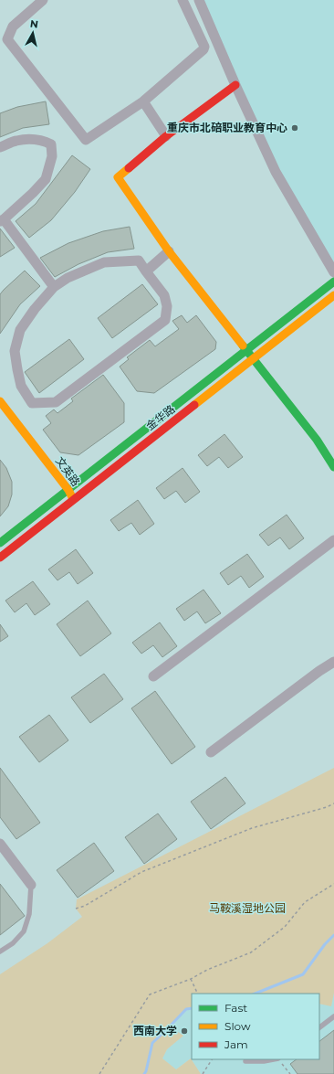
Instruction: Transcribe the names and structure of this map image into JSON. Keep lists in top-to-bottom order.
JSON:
{
  "streets": {
    "main road": ["金华路", "文英路"]
  },
  "crossings": [
    ["金华路", "文英路"]
  ],
  "parks": ["马鞍溪湿地公园"],
  "places": ["重庆市北碚职业教育中心", "西南大学"],
  "legend": ["Fast", "Slow", "Jam"],
  "north": "top"
}
